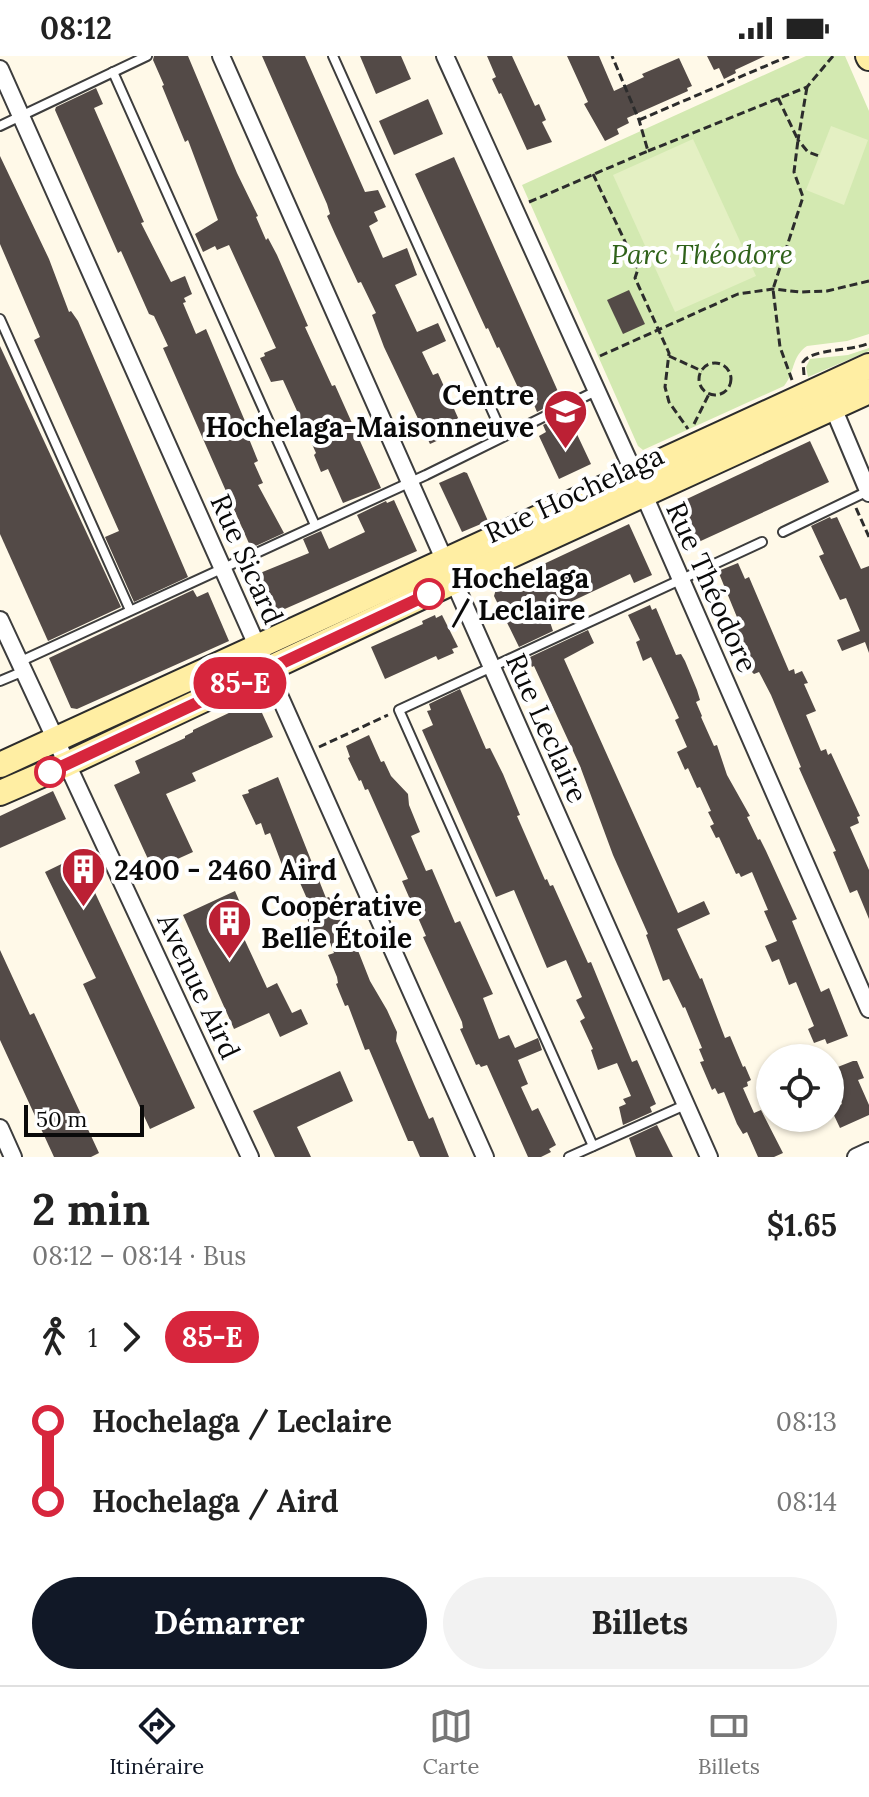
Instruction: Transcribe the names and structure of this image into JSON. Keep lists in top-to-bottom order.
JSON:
{
  "streets": {
    "main road": ["Rue Hochelaga"],
    "street": [
      "Rue Sicard",
      "Rue Théodore",
      "Rue Leclaire",
      "Avenue Aird"
    ]
  },
  "crossings": [
    ["Rue Hochelaga", "Rue Sicard"],
    ["Rue Hochelaga", "Rue Théodore"],
    ["Rue Hochelaga", "Rue Leclaire"],
    ["Rue Hochelaga", "Avenue Aird"]
  ],
  "parks": ["Parc Théodore"],
  "places": {
    "school or university": ["Centre Hochelaga-Maisonneuve"],
    "other": ["Hochelaga / Leclaire"],
    "building": ["2400 - 2460 Aird", "Coopérative Belle Étoile"]
  },
  "lines": ["bus line 85-E"],
  "scale_bar": "50 m",
  "page": {
    "status": "08:12",
    "on_map": "85-E",
    "scale": "50 m",
    "heading": ["2 min", "08:12 – 08:14 · Bus", "$1.65"],
    "legs": ["1", "85-E"],
    "list": [
      {
        "name": "Hochelaga / Leclaire",
        "value": "08:13"
      },
      {
        "name": "Hochelaga / Aird",
        "value": "08:14"
      }
    ],
    "buttons": ["Démarrer", "Billets"],
    "tabs": ["Itinéraire", "Carte", "Billets"]
  }
}
